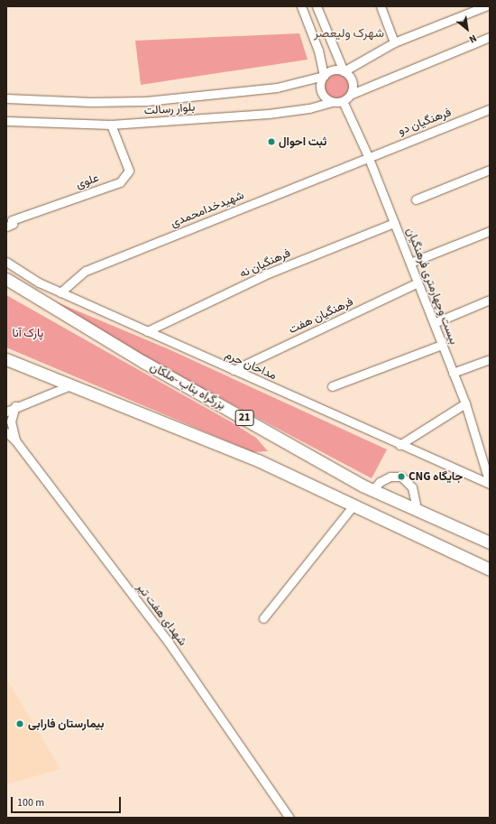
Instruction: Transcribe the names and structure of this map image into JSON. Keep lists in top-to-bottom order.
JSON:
{
  "streets": {
    "highway": ["بزرگراه بناب -ملکان", "21"],
    "street": [
      "بلوار رسالت",
      "فرهنگیان دو",
      "علوی",
      "شهیدخدامحمدی",
      "فرهنگیان نه",
      "بیست وچهارمتری فرهنگیان",
      "فرهنگیان هفت",
      "مداحان حرم",
      "شهدای هفت تیر"
    ]
  },
  "crossings": [
    ["بلوار رسالت", "علوی"],
    ["بلوار رسالت", "بیست وچهارمتری فرهنگیان"],
    ["فرهنگیان دو", "شهیدخدامحمدی"],
    ["فرهنگیان دو", "بیست وچهارمتری فرهنگیان"],
    ["شهیدخدامحمدی", "بیست وچهارمتری فرهنگیان"],
    ["شهیدخدامحمدی", "مداحان حرم"],
    ["فرهنگیان نه", "بیست وچهارمتری فرهنگیان"],
    ["فرهنگیان نه", "مداحان حرم"],
    ["بیست وچهارمتری فرهنگیان", "فرهنگیان هفت"],
    ["بیست وچهارمتری فرهنگیان", "مداحان حرم"],
    ["فرهنگیان هفت", "مداحان حرم"]
  ],
  "districts": ["شهرک ولیعصر"],
  "parks": ["پارک آنا"],
  "places": ["ثبت احوال", "CNG جایگاه", "بیمارستان فارابی"],
  "scale_bar": "100 m",
  "north": "bottom right"
}
